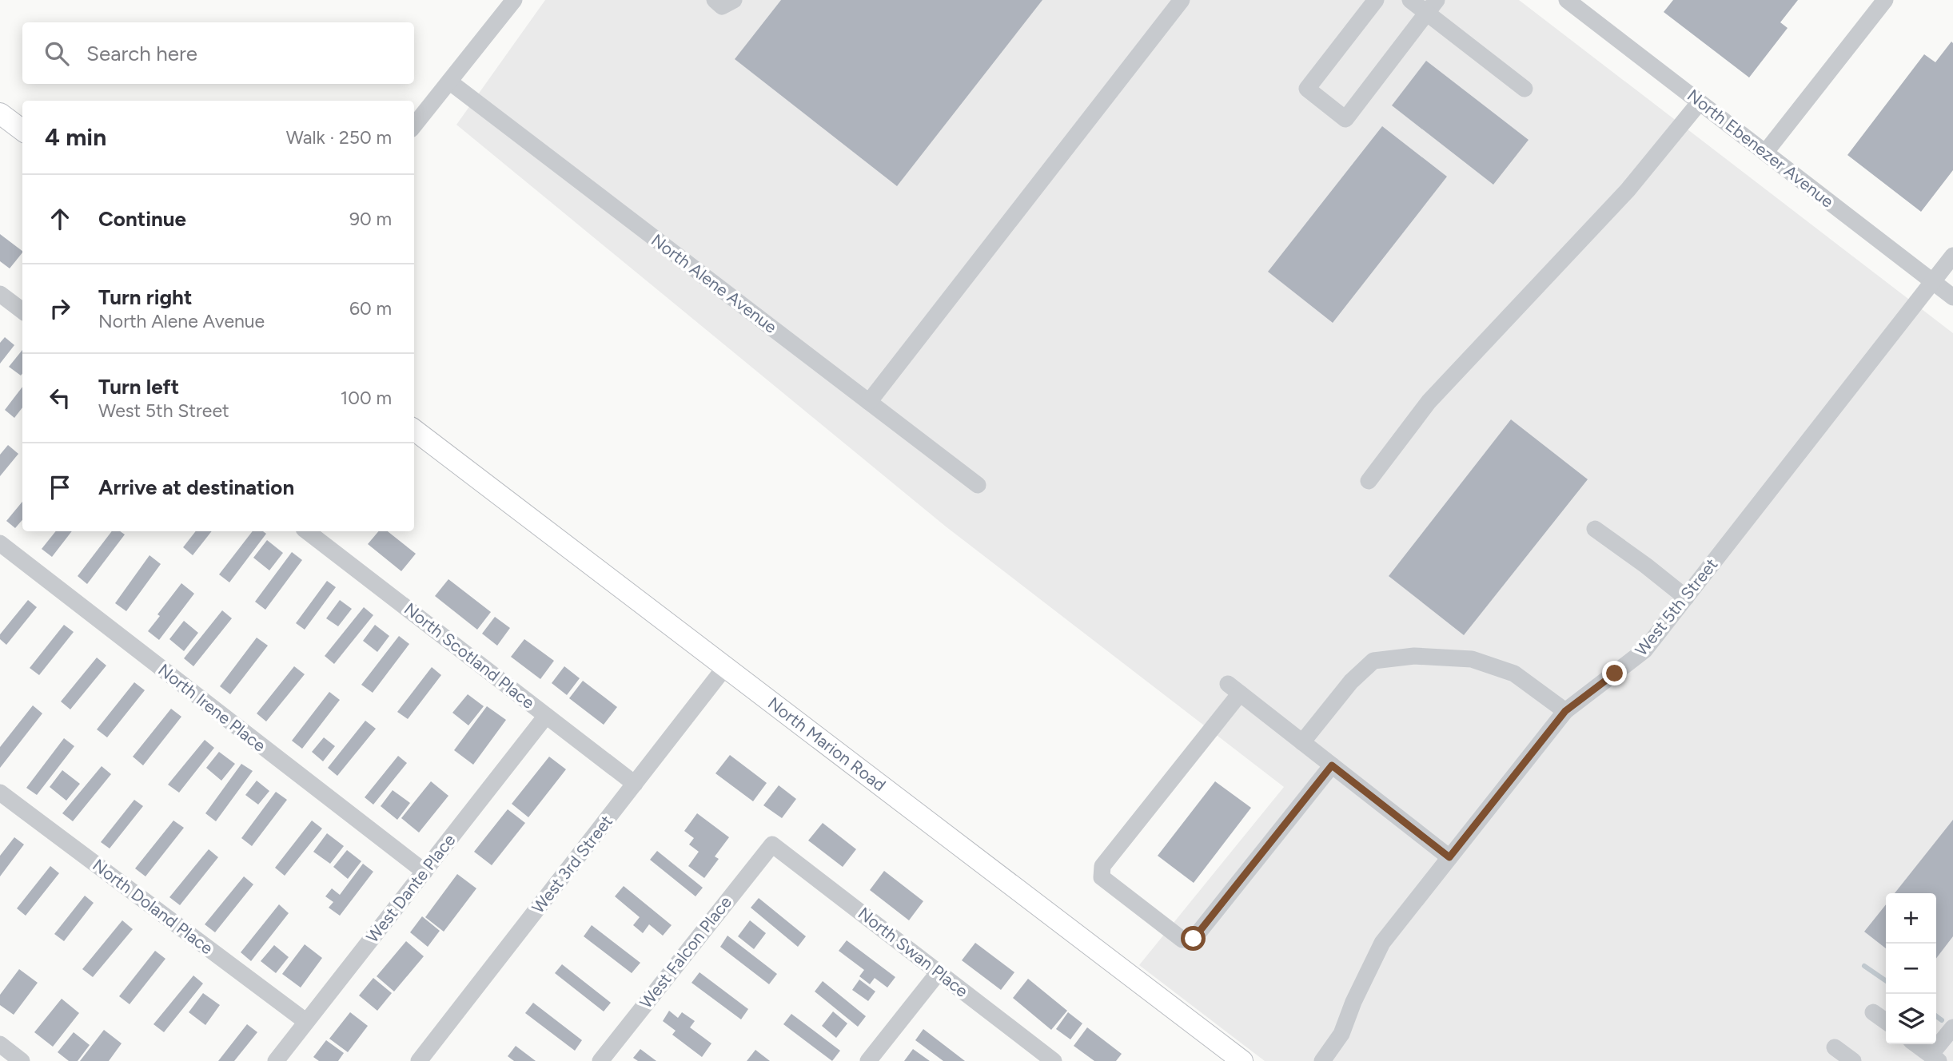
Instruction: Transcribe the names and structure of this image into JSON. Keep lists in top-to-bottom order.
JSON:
{
  "streets": {
    "main road": ["North Marion Road"],
    "street": [
      "North Ebenezer Avenue",
      "North Alene Avenue",
      "West 5th Street",
      "North Scotland Place",
      "North Irene Place",
      "West 3rd Street",
      "West Dante Place",
      "North Doland Place",
      "West Falcon Place",
      "North Swan Place"
    ]
  },
  "crossings": [
    ["North Ebenezer Avenue", "West 5th Street"],
    ["North Scotland Place", "West 3rd Street"],
    ["North Scotland Place", "West Dante Place"],
    ["North Irene Place", "West Dante Place"],
    ["North Marion Road", "West 3rd Street"],
    ["West Dante Place", "North Doland Place"],
    ["West Falcon Place", "North Swan Place"]
  ],
  "page": {
    "search": "Search here",
    "heading": ["4 min", "Walk · 250 m"],
    "list": [
      ["Continue", "90 m"],
      ["Turn right", "North Alene Avenue", "60 m"],
      ["Turn left", "West 5th Street", "100 m"],
      "Arrive at destination"
    ],
    "map_buttons": ["+", "−"]
  }
}
